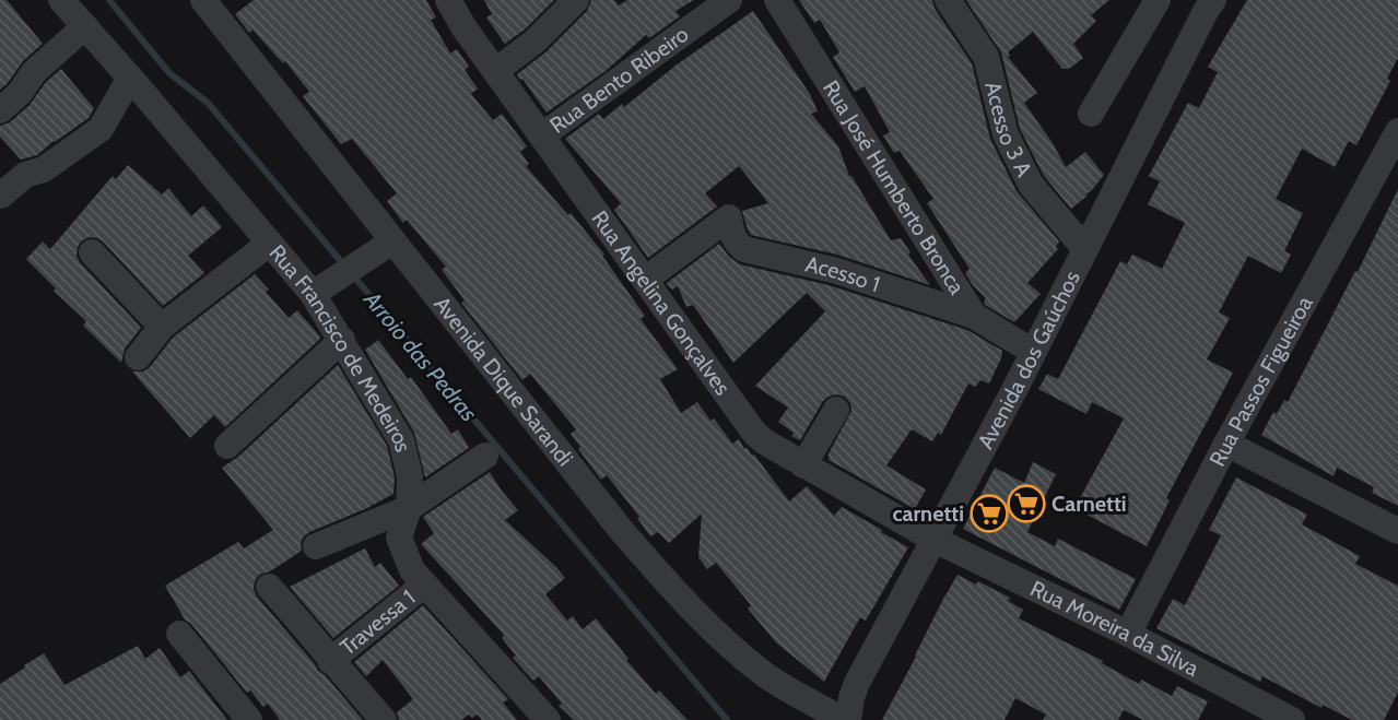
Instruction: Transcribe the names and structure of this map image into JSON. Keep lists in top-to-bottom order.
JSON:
{
  "streets": {
    "street": [
      "Rua Bento Ribeiro",
      "Acesso 3 A",
      "Rua José Humberto Bronca",
      "Acesso 1",
      "Rua Angelina Gonçalves",
      "Rua Francisco de Medeiros",
      "Avenida dos Gaúchos",
      "Avenida Dique Sarandi",
      "Rua Passos Figueiroa",
      "Travessa 1",
      "Rua Moreira da Silva"
    ]
  },
  "crossings": [
    ["Rua Bento Ribeiro", "Rua Angelina Gonçalves"],
    ["Acesso 3 A", "Avenida dos Gaúchos"],
    ["Rua José Humberto Bronca", "Acesso 1"],
    ["Rua José Humberto Bronca", "Avenida dos Gaúchos"],
    ["Acesso 1", "Rua Angelina Gonçalves"],
    ["Rua Angelina Gonçalves", "Avenida dos Gaúchos"],
    ["Rua Angelina Gonçalves", "Rua Moreira da Silva"],
    ["Rua Francisco de Medeiros", "Travessa 1"],
    ["Avenida dos Gaúchos", "Rua Moreira da Silva"],
    ["Rua Passos Figueiroa", "Rua Moreira da Silva"]
  ],
  "water": ["Arroio das Pedras"],
  "places": {
    "supermarket": ["Carnetti", "carnetti"]
  }
}
